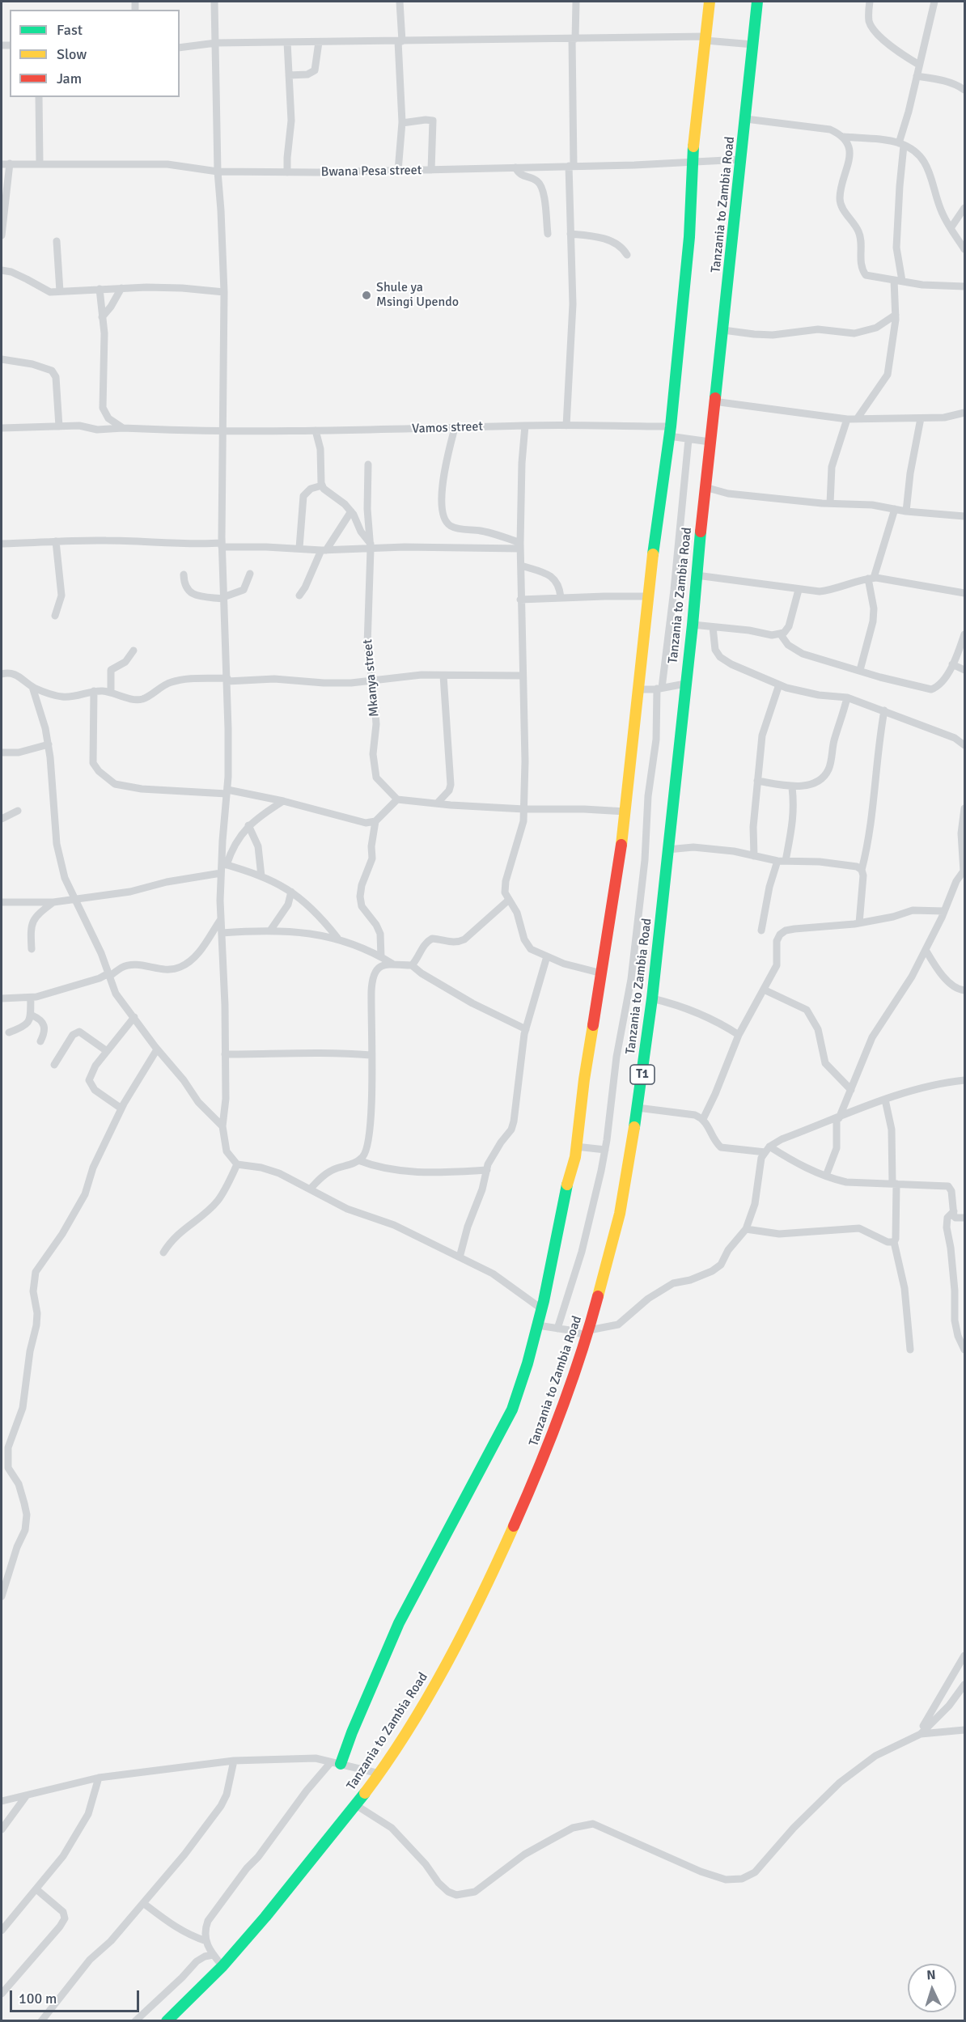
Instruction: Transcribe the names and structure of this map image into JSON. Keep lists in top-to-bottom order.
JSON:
{
  "streets": {
    "main road": ["Tanzania to Zambia Road", "T1"],
    "street": ["Bwana Pesa street", "Vamos street", "Mkanya street"]
  },
  "crossings": [
    ["Bwana Pesa street", "Tanzania to Zambia Road"],
    ["Tanzania to Zambia Road", "Vamos street"]
  ],
  "places": ["Shule ya Msingi Upendo"],
  "legend": ["Fast", "Slow", "Jam"],
  "scale_bar": "100 m",
  "north": "top"
}
